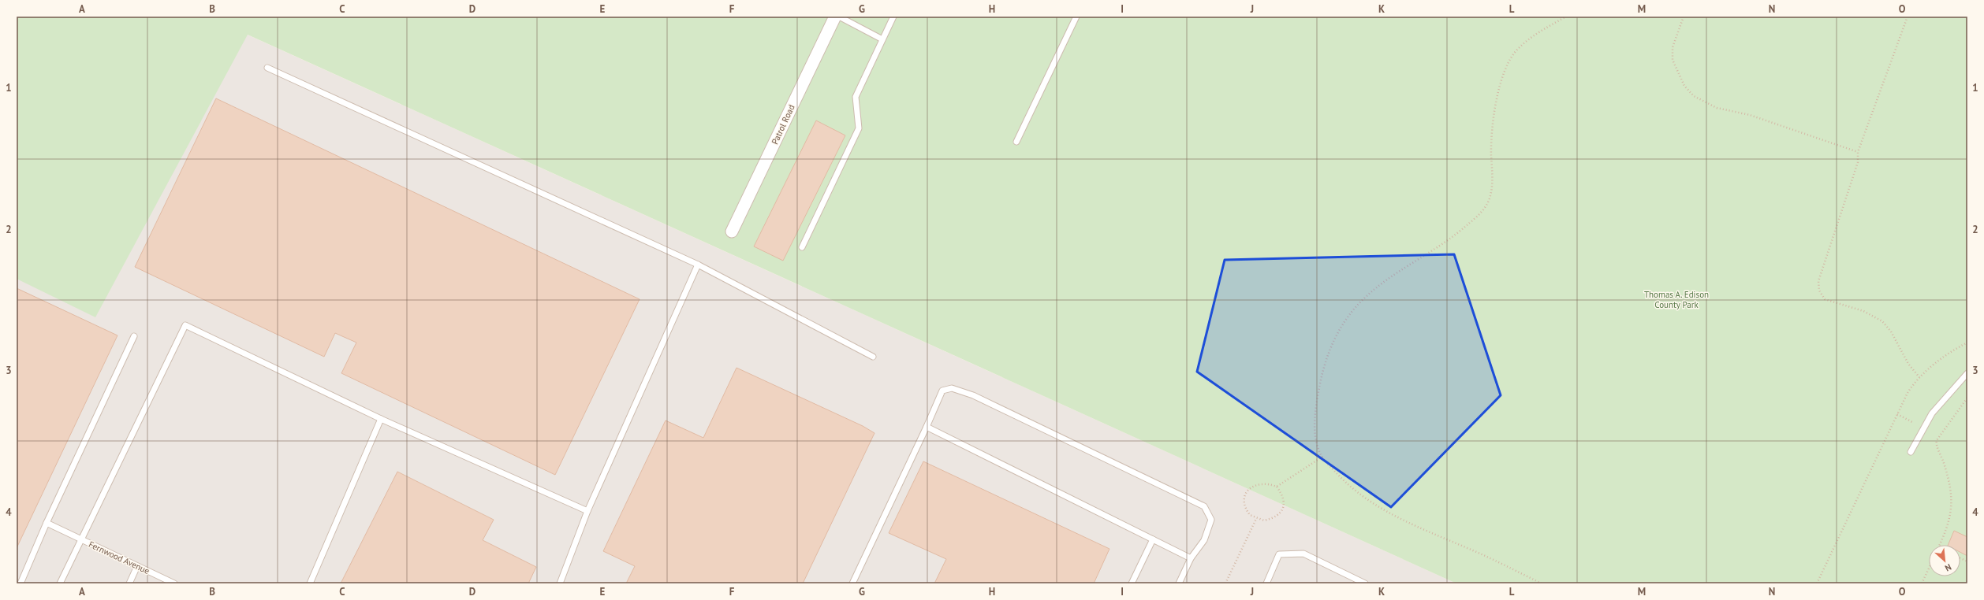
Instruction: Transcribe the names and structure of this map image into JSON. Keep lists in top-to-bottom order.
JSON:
{
  "streets": {
    "street": ["Patrol Road"],
    "lane": ["Fernwood Avenue"]
  },
  "parks": ["Thomas A. Edison County Park"],
  "north": "bottom right",
  "grid": {
    "columns": [
      "A",
      "B",
      "C",
      "D",
      "E",
      "F",
      "G",
      "H",
      "I",
      "J",
      "K",
      "L",
      "M",
      "N",
      "O"
    ],
    "rows": [
      "1",
      "2",
      "3",
      "4"
    ]
  }
}
